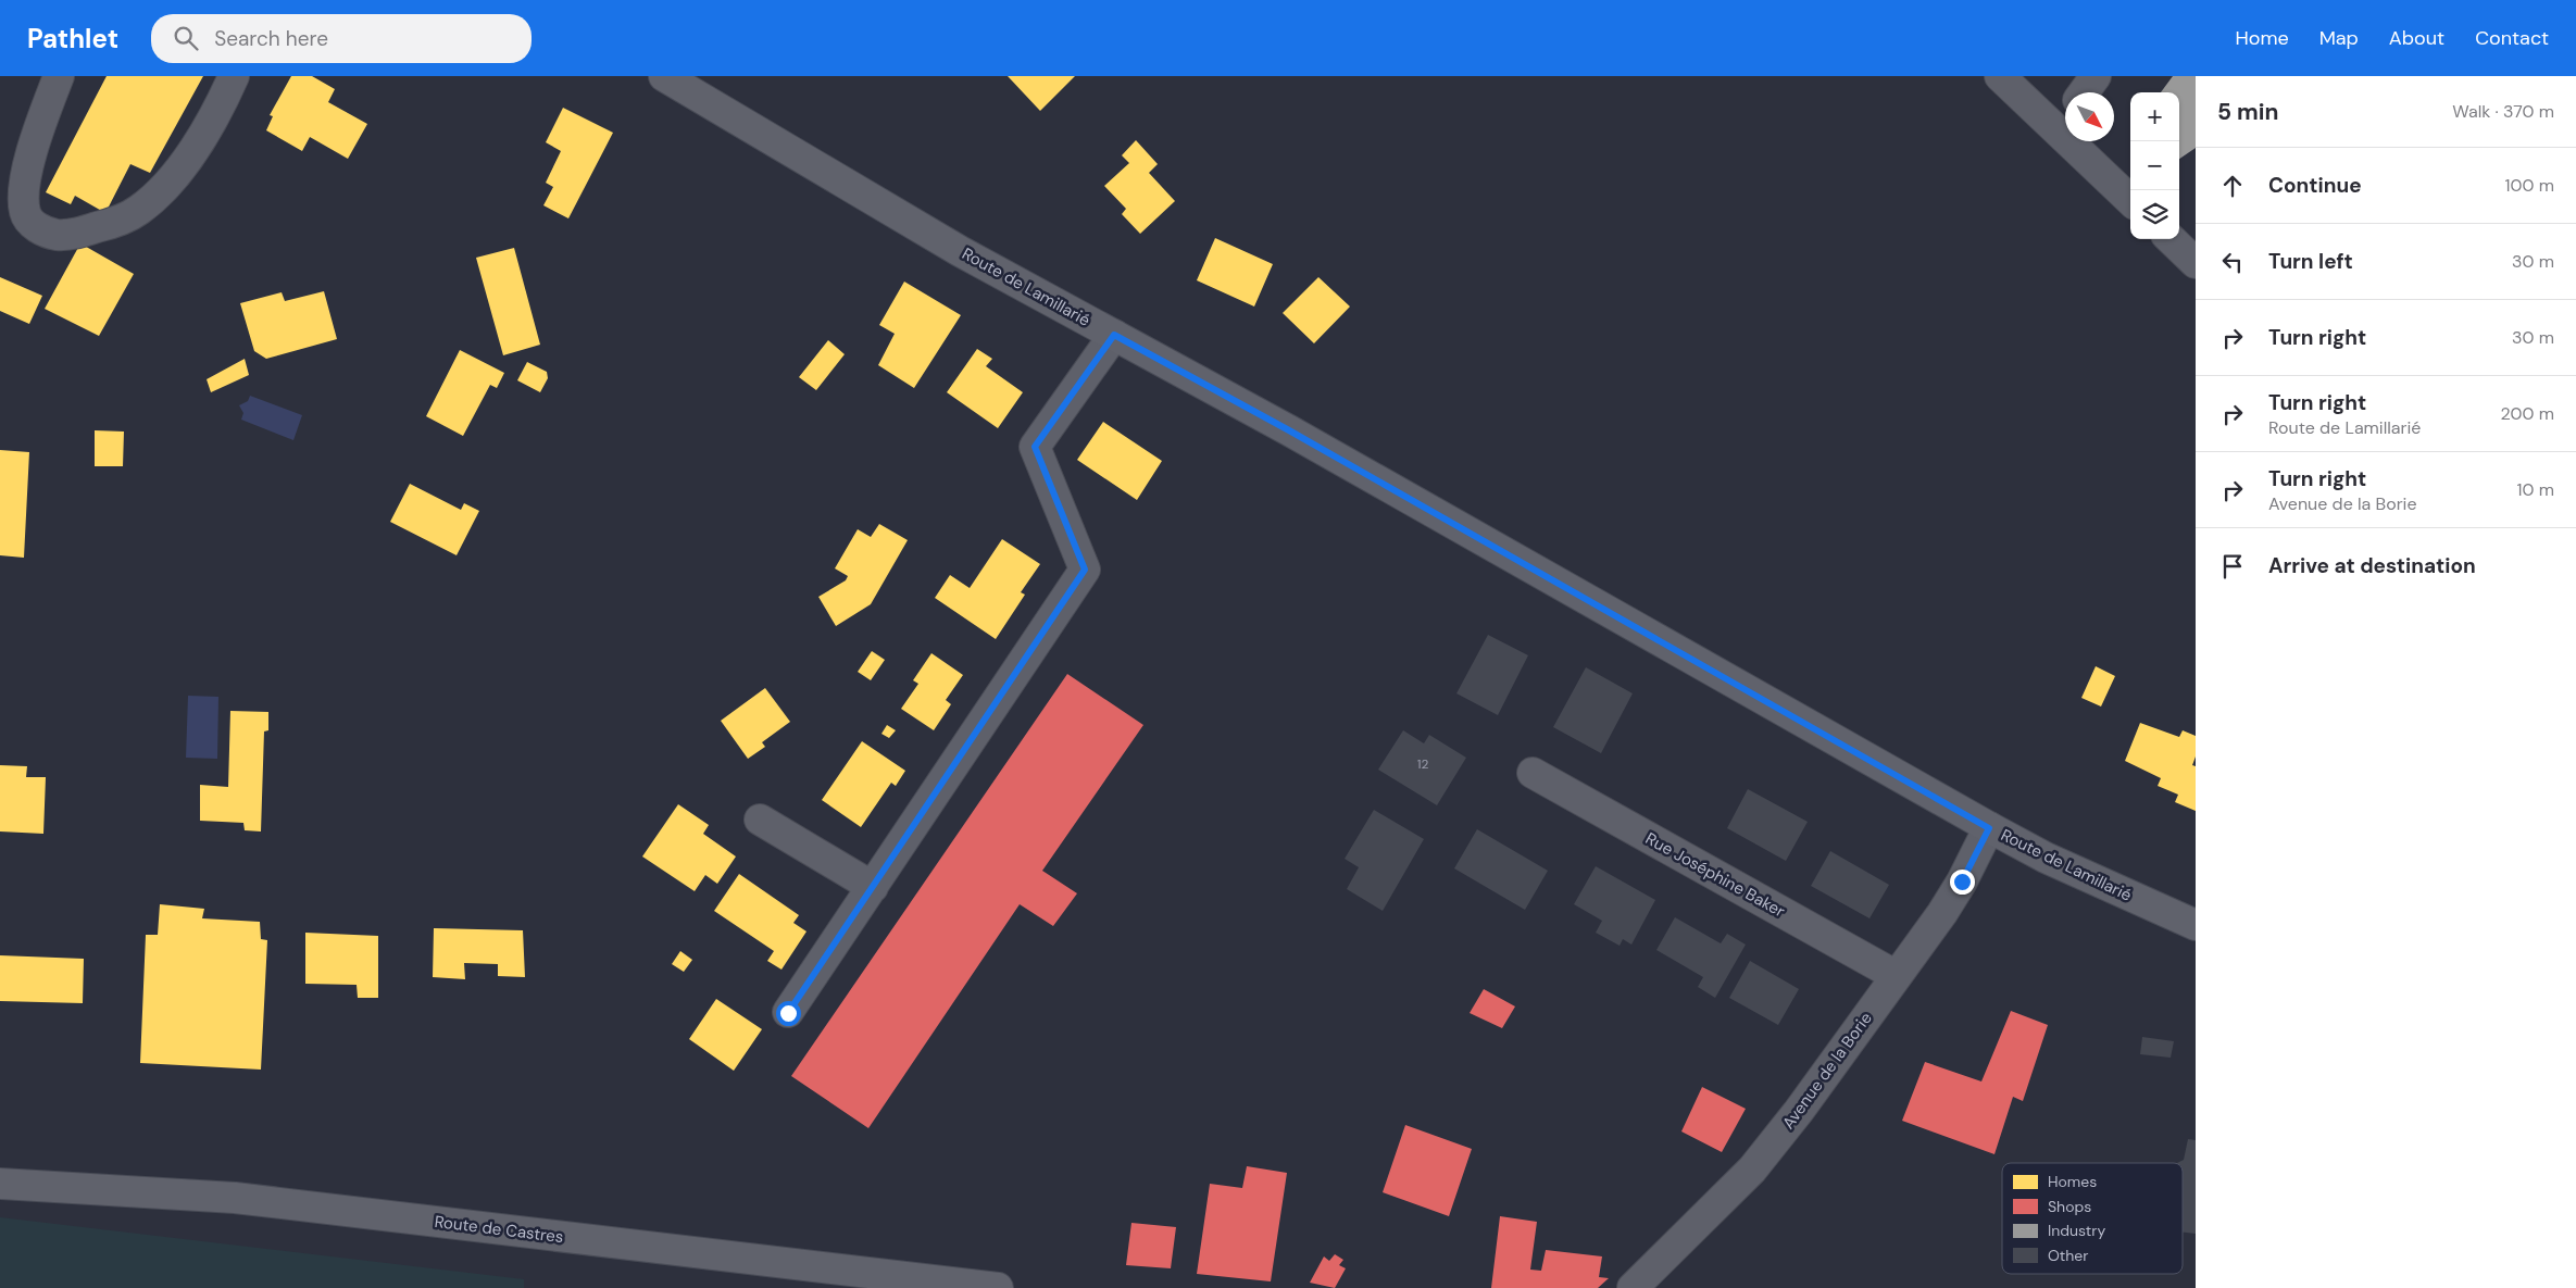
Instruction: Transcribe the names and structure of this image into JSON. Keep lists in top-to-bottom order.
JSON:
{
  "streets": {
    "main road": ["Route de Lamillarié", "Route de Castres"],
    "street": ["Rue Joséphine Baker", "Avenue de la Borie"]
  },
  "crossings": [
    ["Route de Lamillarié", "Avenue de la Borie"],
    ["Rue Joséphine Baker", "Avenue de la Borie"]
  ],
  "house_numbers": ["12"],
  "legend": [
    "Homes",
    "Shops",
    "Industry",
    "Other"
  ],
  "north": "bottom right",
  "page": {
    "header": "Pathlet",
    "search": "Search here",
    "nav": [
      "Home",
      "Map",
      "About",
      "Contact"
    ],
    "heading": ["5 min", "Walk · 370 m"],
    "map_buttons": ["+", "−"],
    "list": [
      ["Continue", "100 m"],
      ["Turn left", "30 m"],
      ["Turn right", "30 m"],
      ["Turn right", "Route de Lamillarié", "200 m"],
      ["Turn right", "Avenue de la Borie", "10 m"],
      "Arrive at destination"
    ]
  }
}
